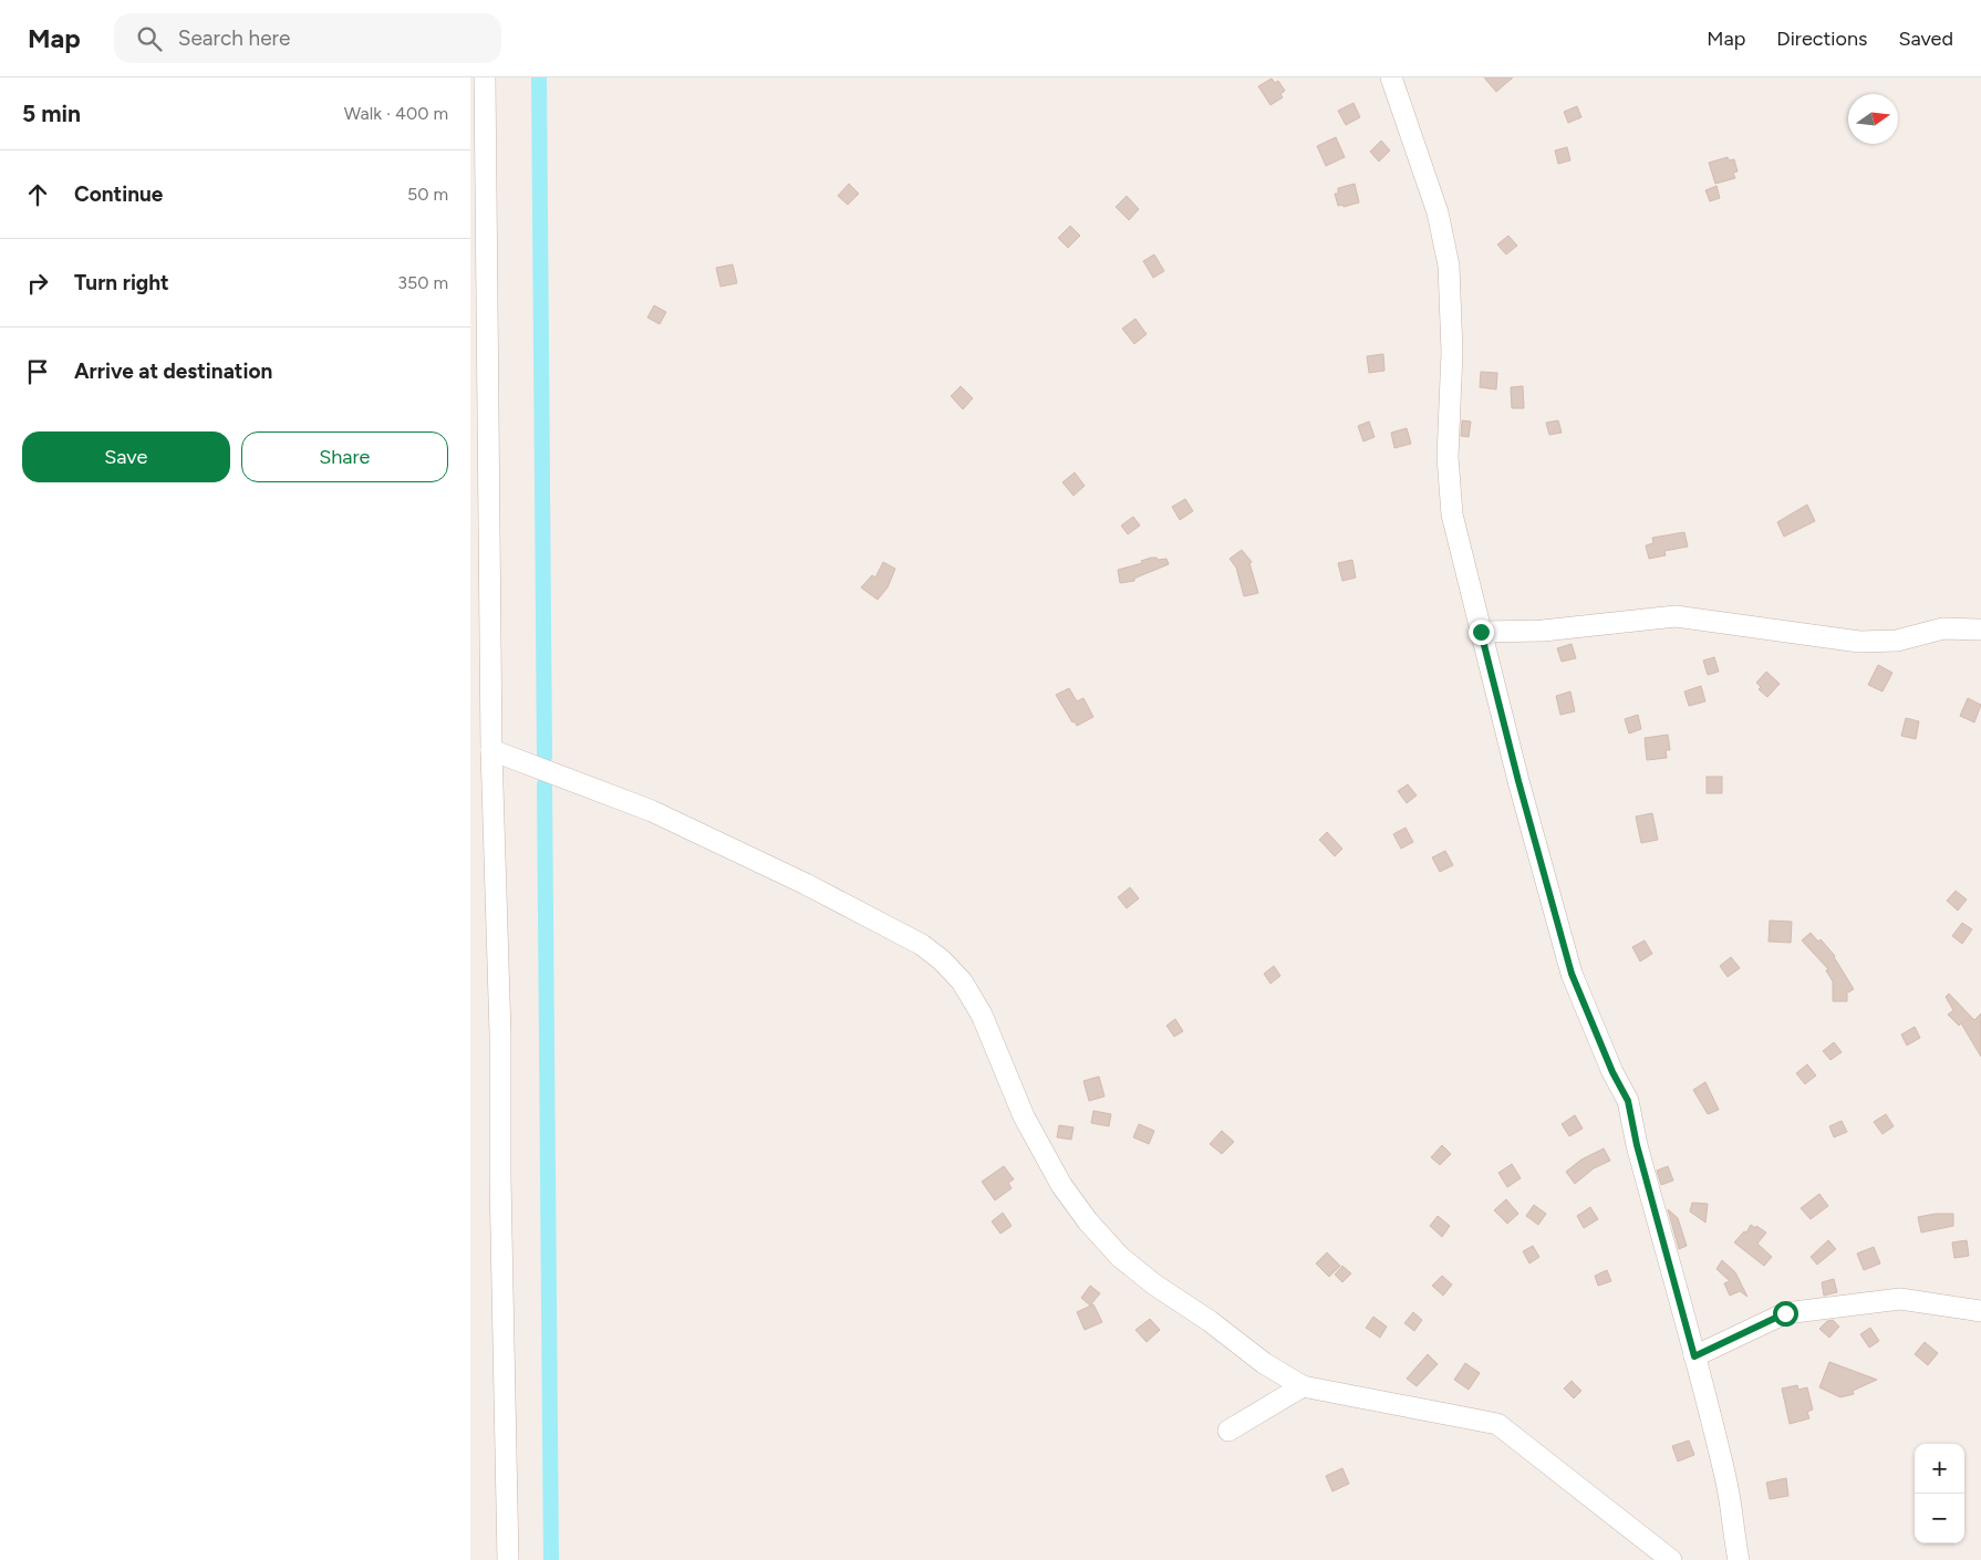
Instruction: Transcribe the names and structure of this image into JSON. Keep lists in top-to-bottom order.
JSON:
{
  "north": "right",
  "page": {
    "header": "Map",
    "search": "Search here",
    "nav": ["Map", "Directions", "Saved"],
    "heading": ["5 min", "Walk · 400 m"],
    "list": [
      ["Continue", "50 m"],
      ["Turn right", "350 m"],
      "Arrive at destination"
    ],
    "buttons": ["Save", "Share"],
    "map_buttons": ["+", "−"]
  }
}
